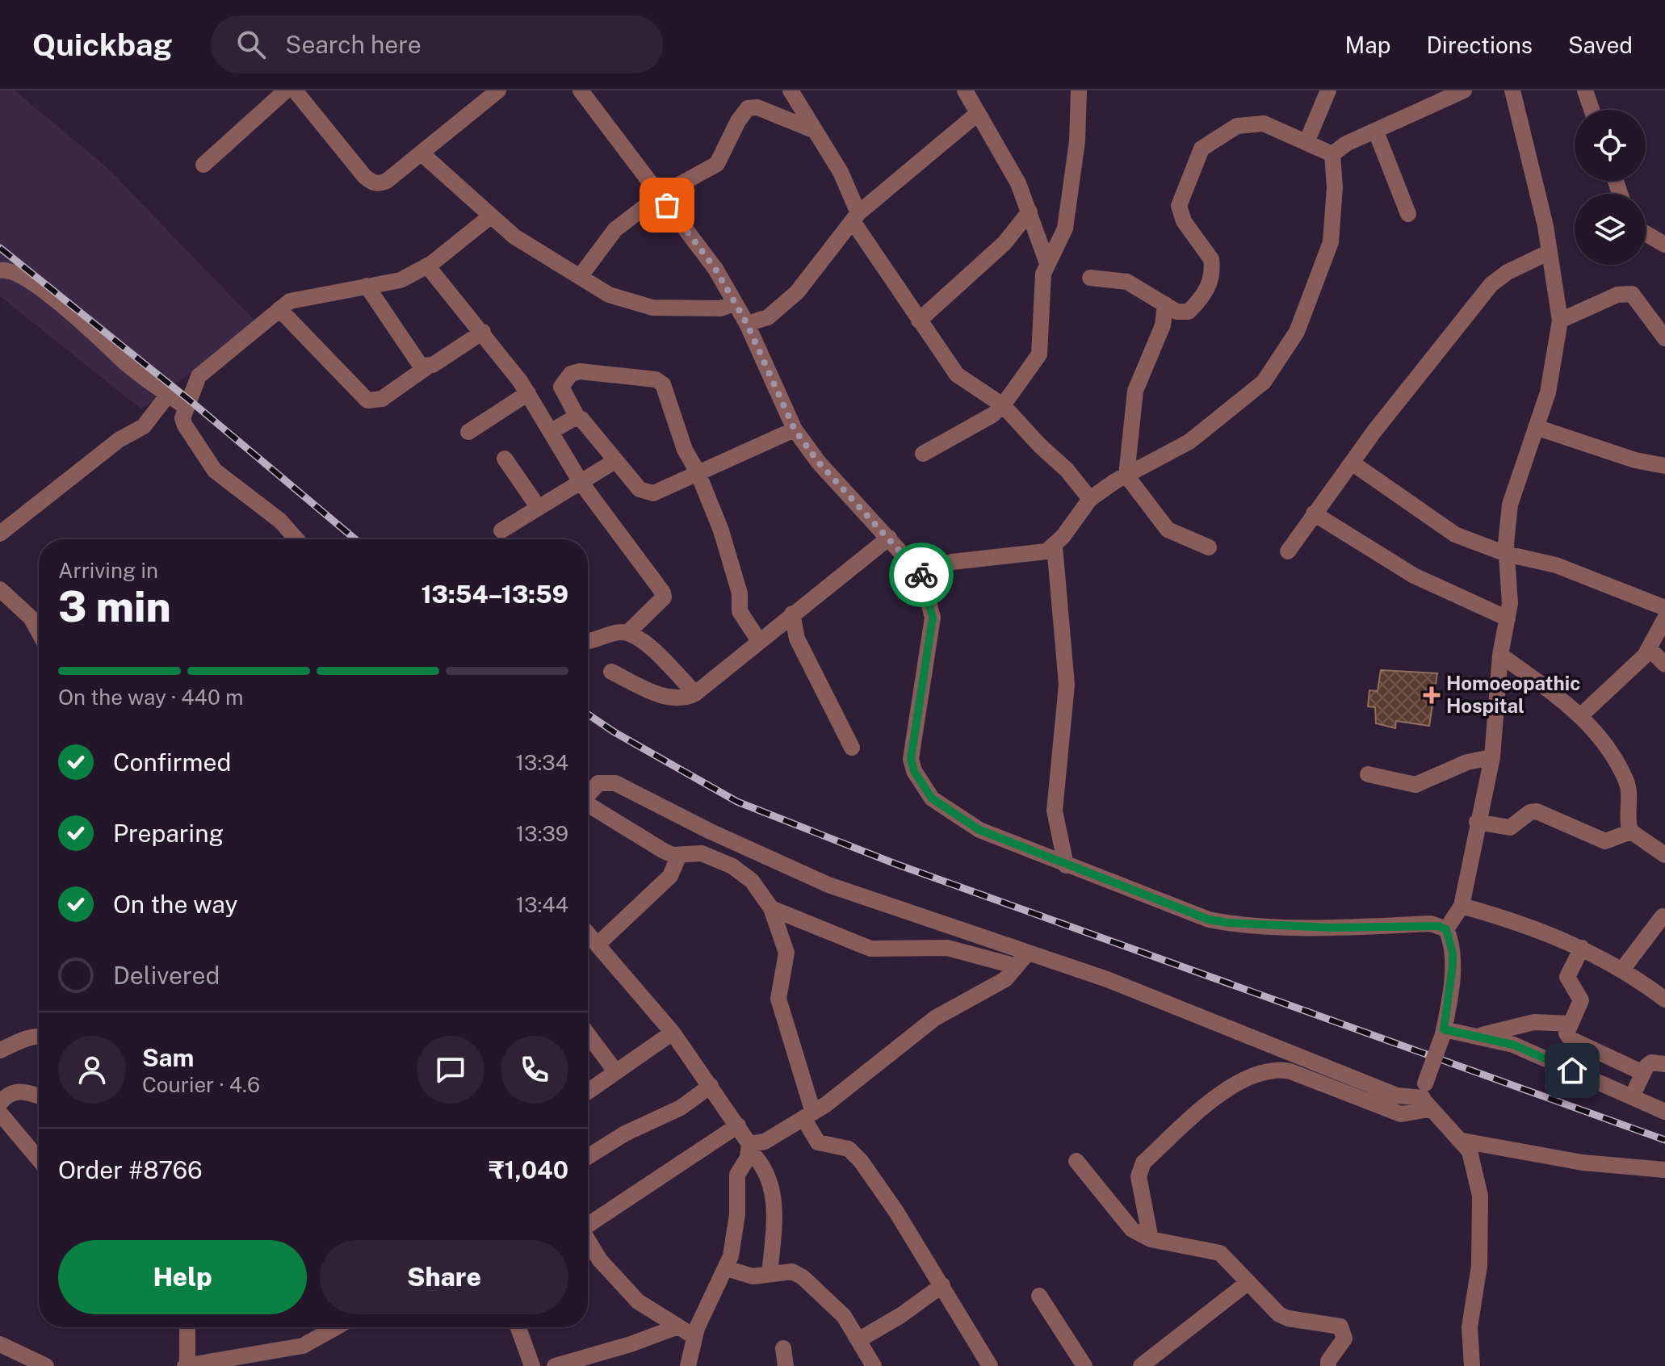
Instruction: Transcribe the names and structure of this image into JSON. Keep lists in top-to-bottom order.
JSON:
{
  "places": {
    "health": ["Homoeopathic Hospital"]
  },
  "page": {
    "header": "Quickbag",
    "search": "Search here",
    "nav": ["Map", "Directions", "Saved"],
    "heading": ["3 min", "Arriving in", "13:54–13:59"],
    "panel": [
      "Sam",
      "Courier · 4.6",
      "Order #8766",
      "₹1,040"
    ],
    "bar": "On the way · 440 m",
    "list": [
      ["Confirmed", "13:34"],
      ["Preparing", "13:39"],
      ["On the way", "13:44"],
      "Delivered"
    ],
    "buttons": ["Help", "Share"]
  }
}
